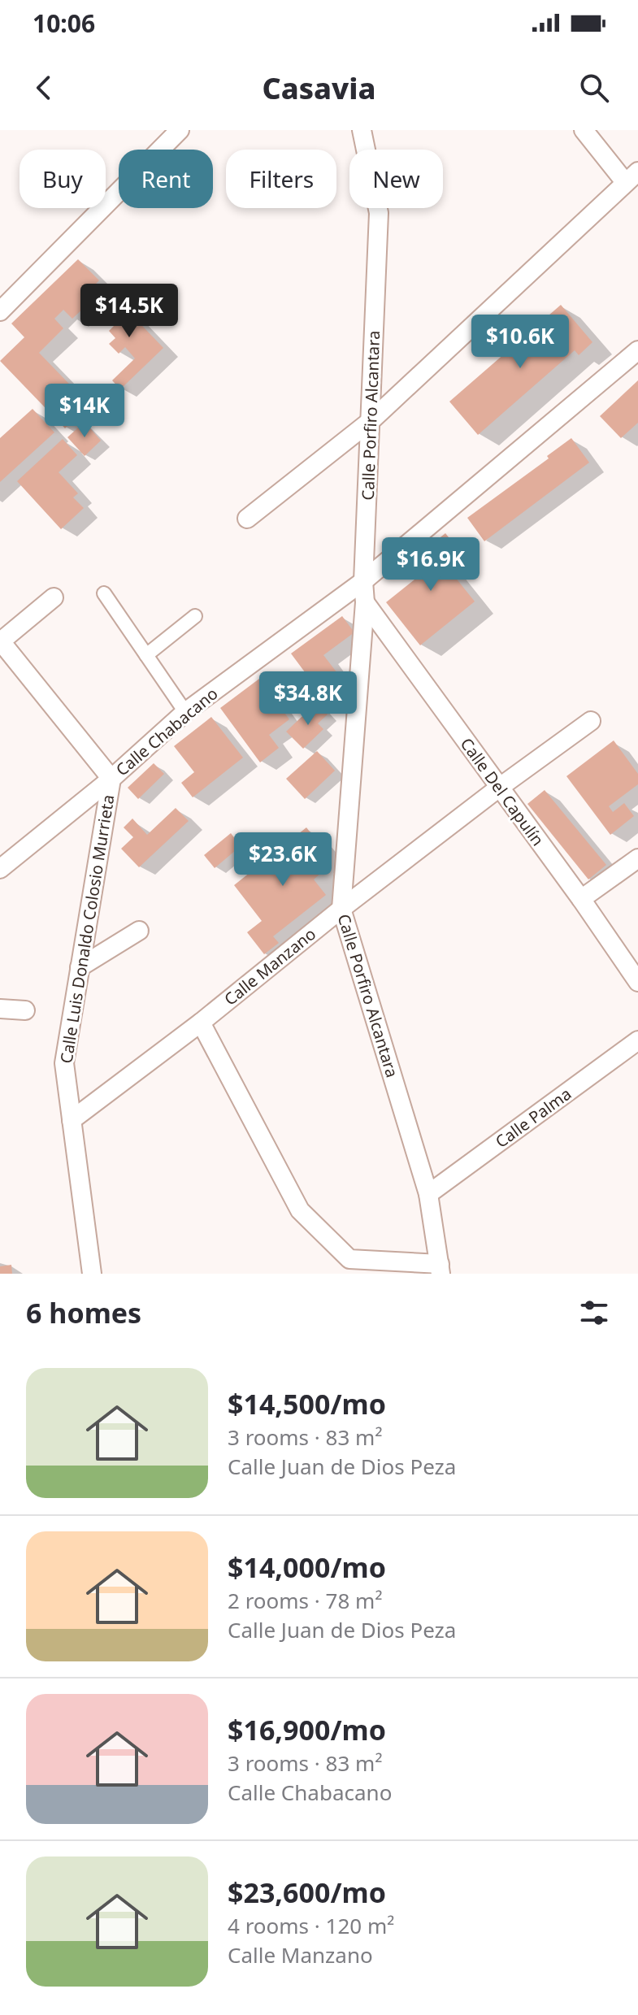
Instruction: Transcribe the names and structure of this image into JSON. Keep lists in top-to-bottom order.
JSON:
{
  "streets": {
    "street": [
      "Calle Porfiro Alcantara",
      "Calle Chabacano",
      "Calle Del Capulín",
      "Calle Luis Donaldo Colosio Murrieta",
      "Calle Manzano",
      "Calle Palma"
    ]
  },
  "crossings": [
    ["Calle Porfiro Alcantara", "Calle Chabacano"],
    ["Calle Porfiro Alcantara", "Calle Del Capulín"],
    ["Calle Porfiro Alcantara", "Calle Manzano"],
    ["Calle Porfiro Alcantara", "Calle Palma"],
    ["Calle Chabacano", "Calle Luis Donaldo Colosio Murrieta"],
    ["Calle Del Capulín", "Calle Manzano"],
    ["Calle Luis Donaldo Colosio Murrieta", "Calle Manzano"]
  ],
  "page": {
    "status": "10:06",
    "header": "Casavia",
    "chip": [
      "Buy",
      "Rent",
      "Filters",
      "New"
    ],
    "price": [
      "$14.5K",
      "$10.6K",
      "$14K",
      "$16.9K",
      "$34.8K",
      "$23.6K"
    ],
    "heading": "6 homes",
    "list": [
      {
        "name": "$14,500/mo",
        "note": "3 rooms · 83 m² · Calle Juan de Dios Peza"
      },
      {
        "name": "$14,000/mo",
        "note": "2 rooms · 78 m² · Calle Juan de Dios Peza"
      },
      {
        "name": "$16,900/mo",
        "note": "3 rooms · 83 m² · Calle Chabacano"
      },
      {
        "name": "$23,600/mo",
        "note": "4 rooms · 120 m² · Calle Manzano"
      }
    ]
  }
}
